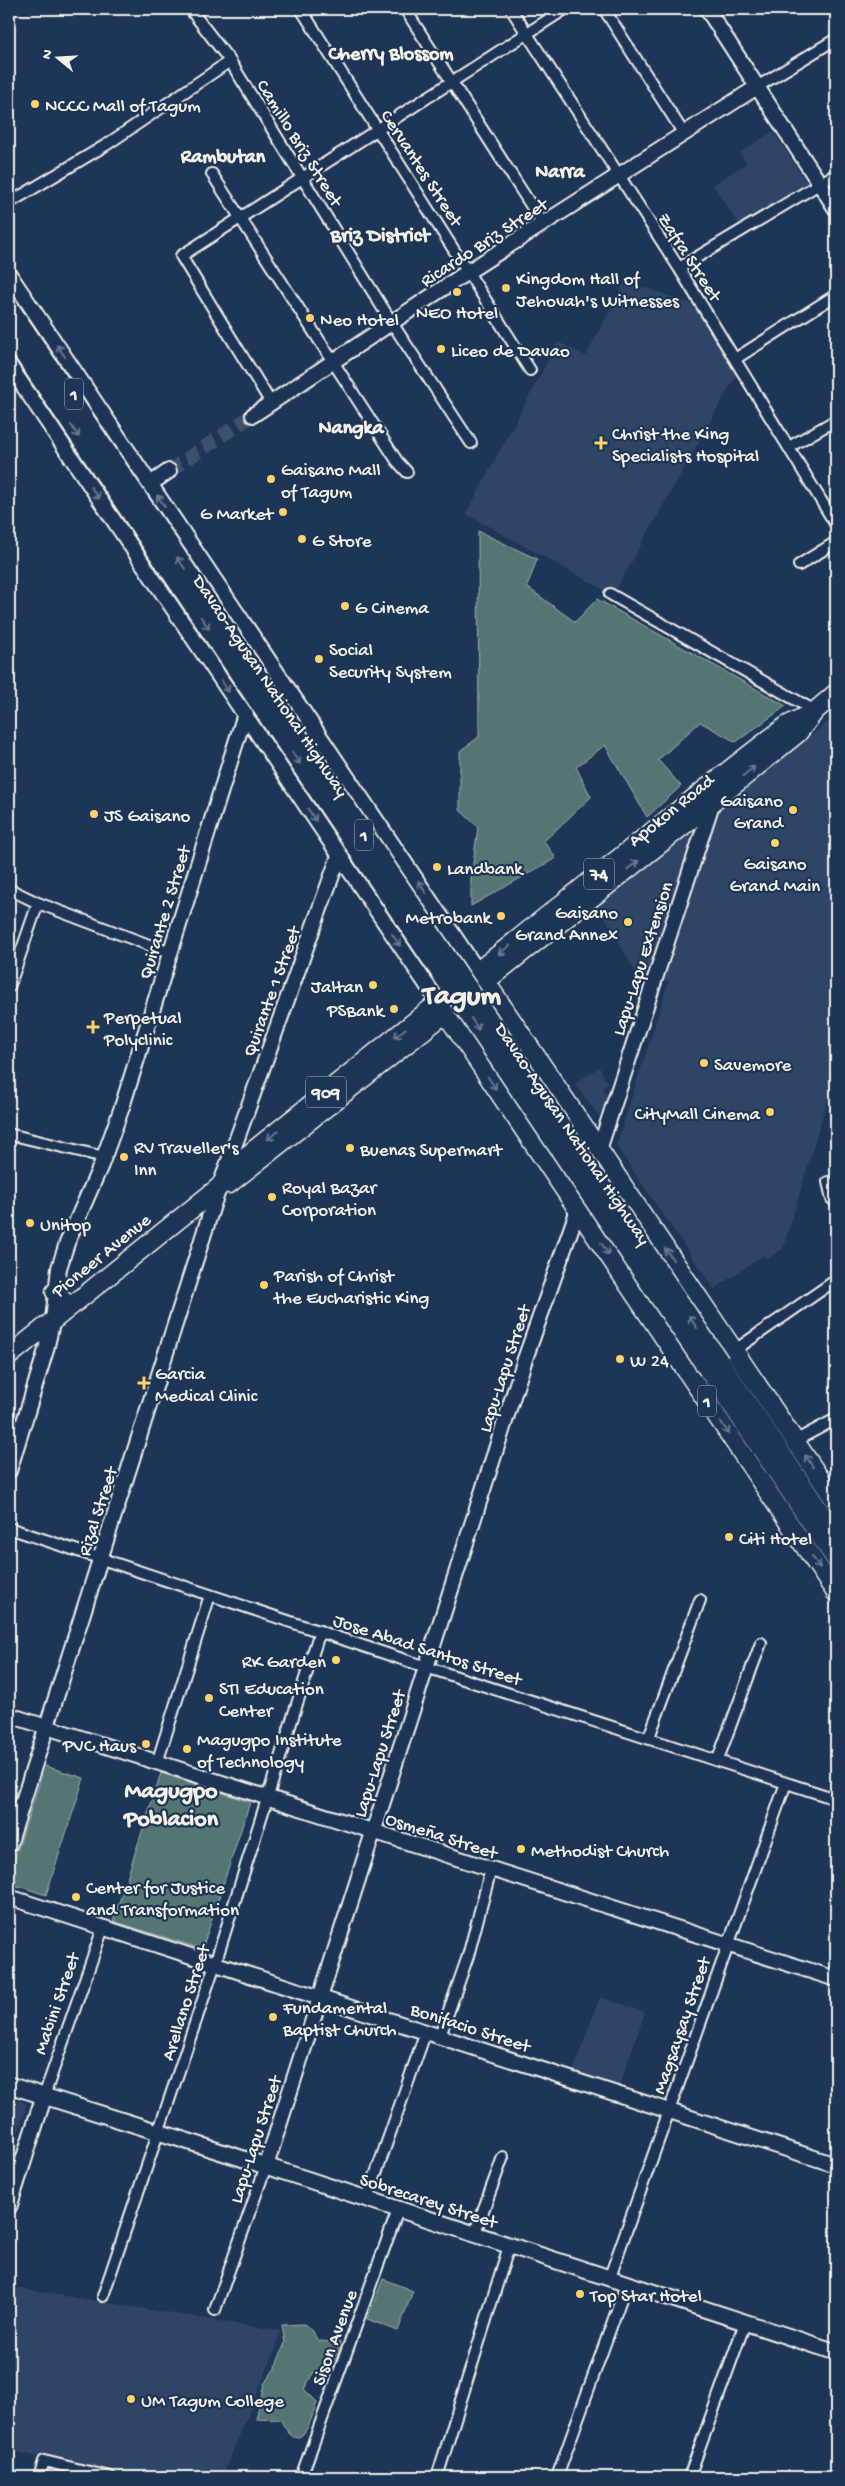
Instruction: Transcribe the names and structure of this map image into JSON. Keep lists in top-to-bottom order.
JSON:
{
  "streets": {
    "highway": [
      "1",
      "Davao-Agusan National Highway",
      "Apokon Road",
      "74",
      "909",
      "Pioneer Avenue"
    ],
    "main road": ["Mabini Street", "Sobrecarey Street"],
    "street": [
      "Camillo Briz Street",
      "Cervantes Street",
      "Ricardo Briz Street",
      "Zafra Street",
      "Quirante 2 Street",
      "Lapu-Lapu Extension",
      "Quirante 1 Street",
      "Lapu-Lapu Street",
      "Rizal Street",
      "Jose Abad Santos Street",
      "Osmeña Street",
      "Arellano Street",
      "Magsaysay Street",
      "Bonifacio Street",
      "Sison Avenue"
    ]
  },
  "crossings": [
    ["Camillo Briz Street", "Ricardo Briz Street"],
    ["Cervantes Street", "Ricardo Briz Street"],
    ["Ricardo Briz Street", "Zafra Street"],
    ["1", "Lapu-Lapu Extension"],
    ["1", "Quirante 1 Street"],
    ["1", "Pioneer Avenue"],
    ["1", "Lapu-Lapu Street"],
    ["Davao-Agusan National Highway", "Apokon Road"],
    ["Davao-Agusan National Highway", "Lapu-Lapu Extension"],
    ["Davao-Agusan National Highway", "Pioneer Avenue"],
    ["Apokon Road", "Lapu-Lapu Extension"],
    ["Apokon Road", "Pioneer Avenue"],
    ["Quirante 2 Street", "Pioneer Avenue"],
    ["Lapu-Lapu Extension", "Lapu-Lapu Street"],
    ["Quirante 1 Street", "Pioneer Avenue"],
    ["Quirante 1 Street", "Rizal Street"],
    ["Pioneer Avenue", "Rizal Street"],
    ["Lapu-Lapu Street", "Jose Abad Santos Street"],
    ["Lapu-Lapu Street", "Osmeña Street"],
    ["Lapu-Lapu Street", "Bonifacio Street"],
    ["Lapu-Lapu Street", "Sobrecarey Street"],
    ["Rizal Street", "Jose Abad Santos Street"],
    ["Rizal Street", "Osmeña Street"],
    ["Jose Abad Santos Street", "Arellano Street"],
    ["Jose Abad Santos Street", "Magsaysay Street"],
    ["Osmeña Street", "Arellano Street"],
    ["Osmeña Street", "Magsaysay Street"],
    ["Arellano Street", "Bonifacio Street"],
    ["Arellano Street", "Sobrecarey Street"],
    ["Mabini Street", "Bonifacio Street"],
    ["Mabini Street", "Sobrecarey Street"],
    ["Magsaysay Street", "Bonifacio Street"],
    ["Magsaysay Street", "Sobrecarey Street"],
    ["Sobrecarey Street", "Sison Avenue"]
  ],
  "districts": [
    "Cherry Blossom",
    "Rambutan",
    "Narra",
    "Briz District",
    "Nangka",
    "Tagum",
    "Magugpo Poblacion"
  ],
  "places": {
    "other": [
      "NCCC Mall of Tagum",
      "Kingdom Hall of Jehovah's Witnesses",
      "NEO Hotel",
      "Neo Hotel",
      "Liceo de Davao",
      "Gaisano Mall of Tagum",
      "G Market",
      "G Store",
      "G Cinema",
      "Social Security System",
      "Gaisano Grand",
      "JS Gaisano",
      "Gaisano Grand Main",
      "Landbank",
      "Metrobank",
      "Gaisano Grand Annex",
      "Jaltan",
      "PSBank",
      "Savemore",
      "CityMall Cinema",
      "Buenas Supermart",
      "RV Traveller's Inn",
      "Royal Bazar Corporation",
      "Unitop",
      "Parish of Christ the Eucharistic King",
      "W 24",
      "Citi Hotel",
      "RK Garden",
      "STI Education Center",
      "PVC Haus",
      "Magugpo Institute of Technology",
      "Methodist Church",
      "Center for Justice and Transformation",
      "Fundamental Baptist Church",
      "Top Star Hotel",
      "UM Tagum College"
    ],
    "health": ["Christ the King Specialists Hospital", "Perpetual Polyclinic", "Garcia Medical Clinic"]
  },
  "north": "left"
}
